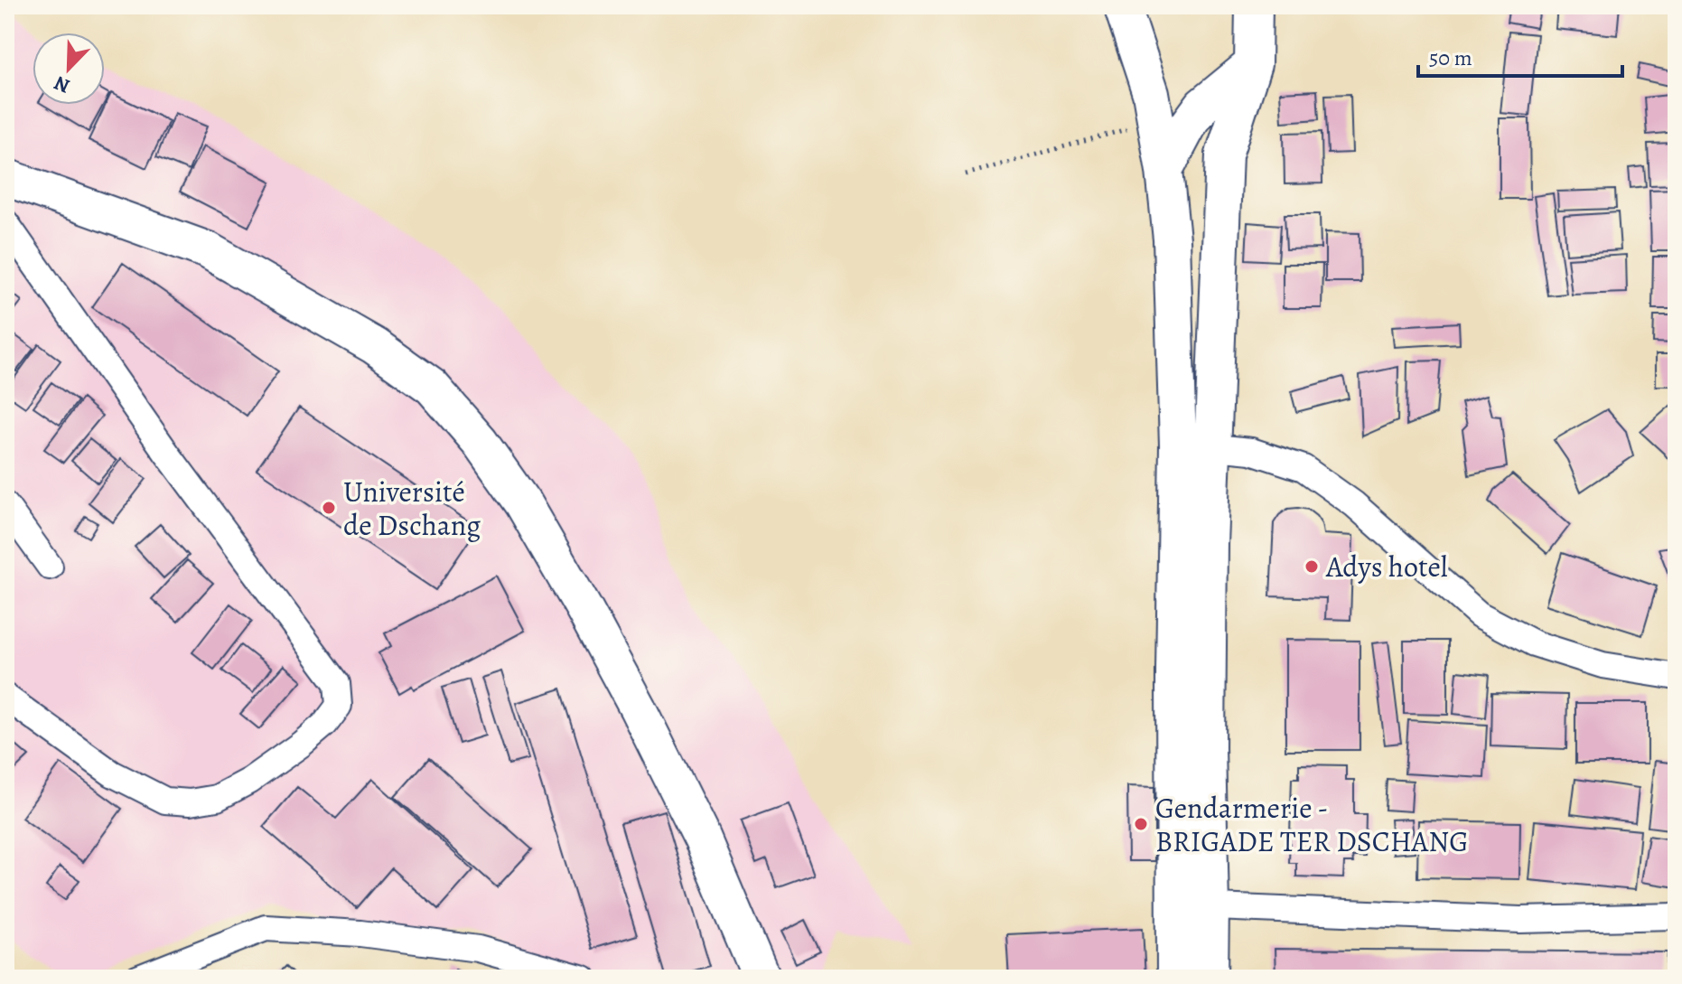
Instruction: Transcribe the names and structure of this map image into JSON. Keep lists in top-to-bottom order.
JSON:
{
  "places": ["Université de Dschang", "Adys hotel", "Gendarmerie - BRIGADE TER DSCHANG"],
  "scale_bar": "50 m",
  "north": "bottom left"
}
